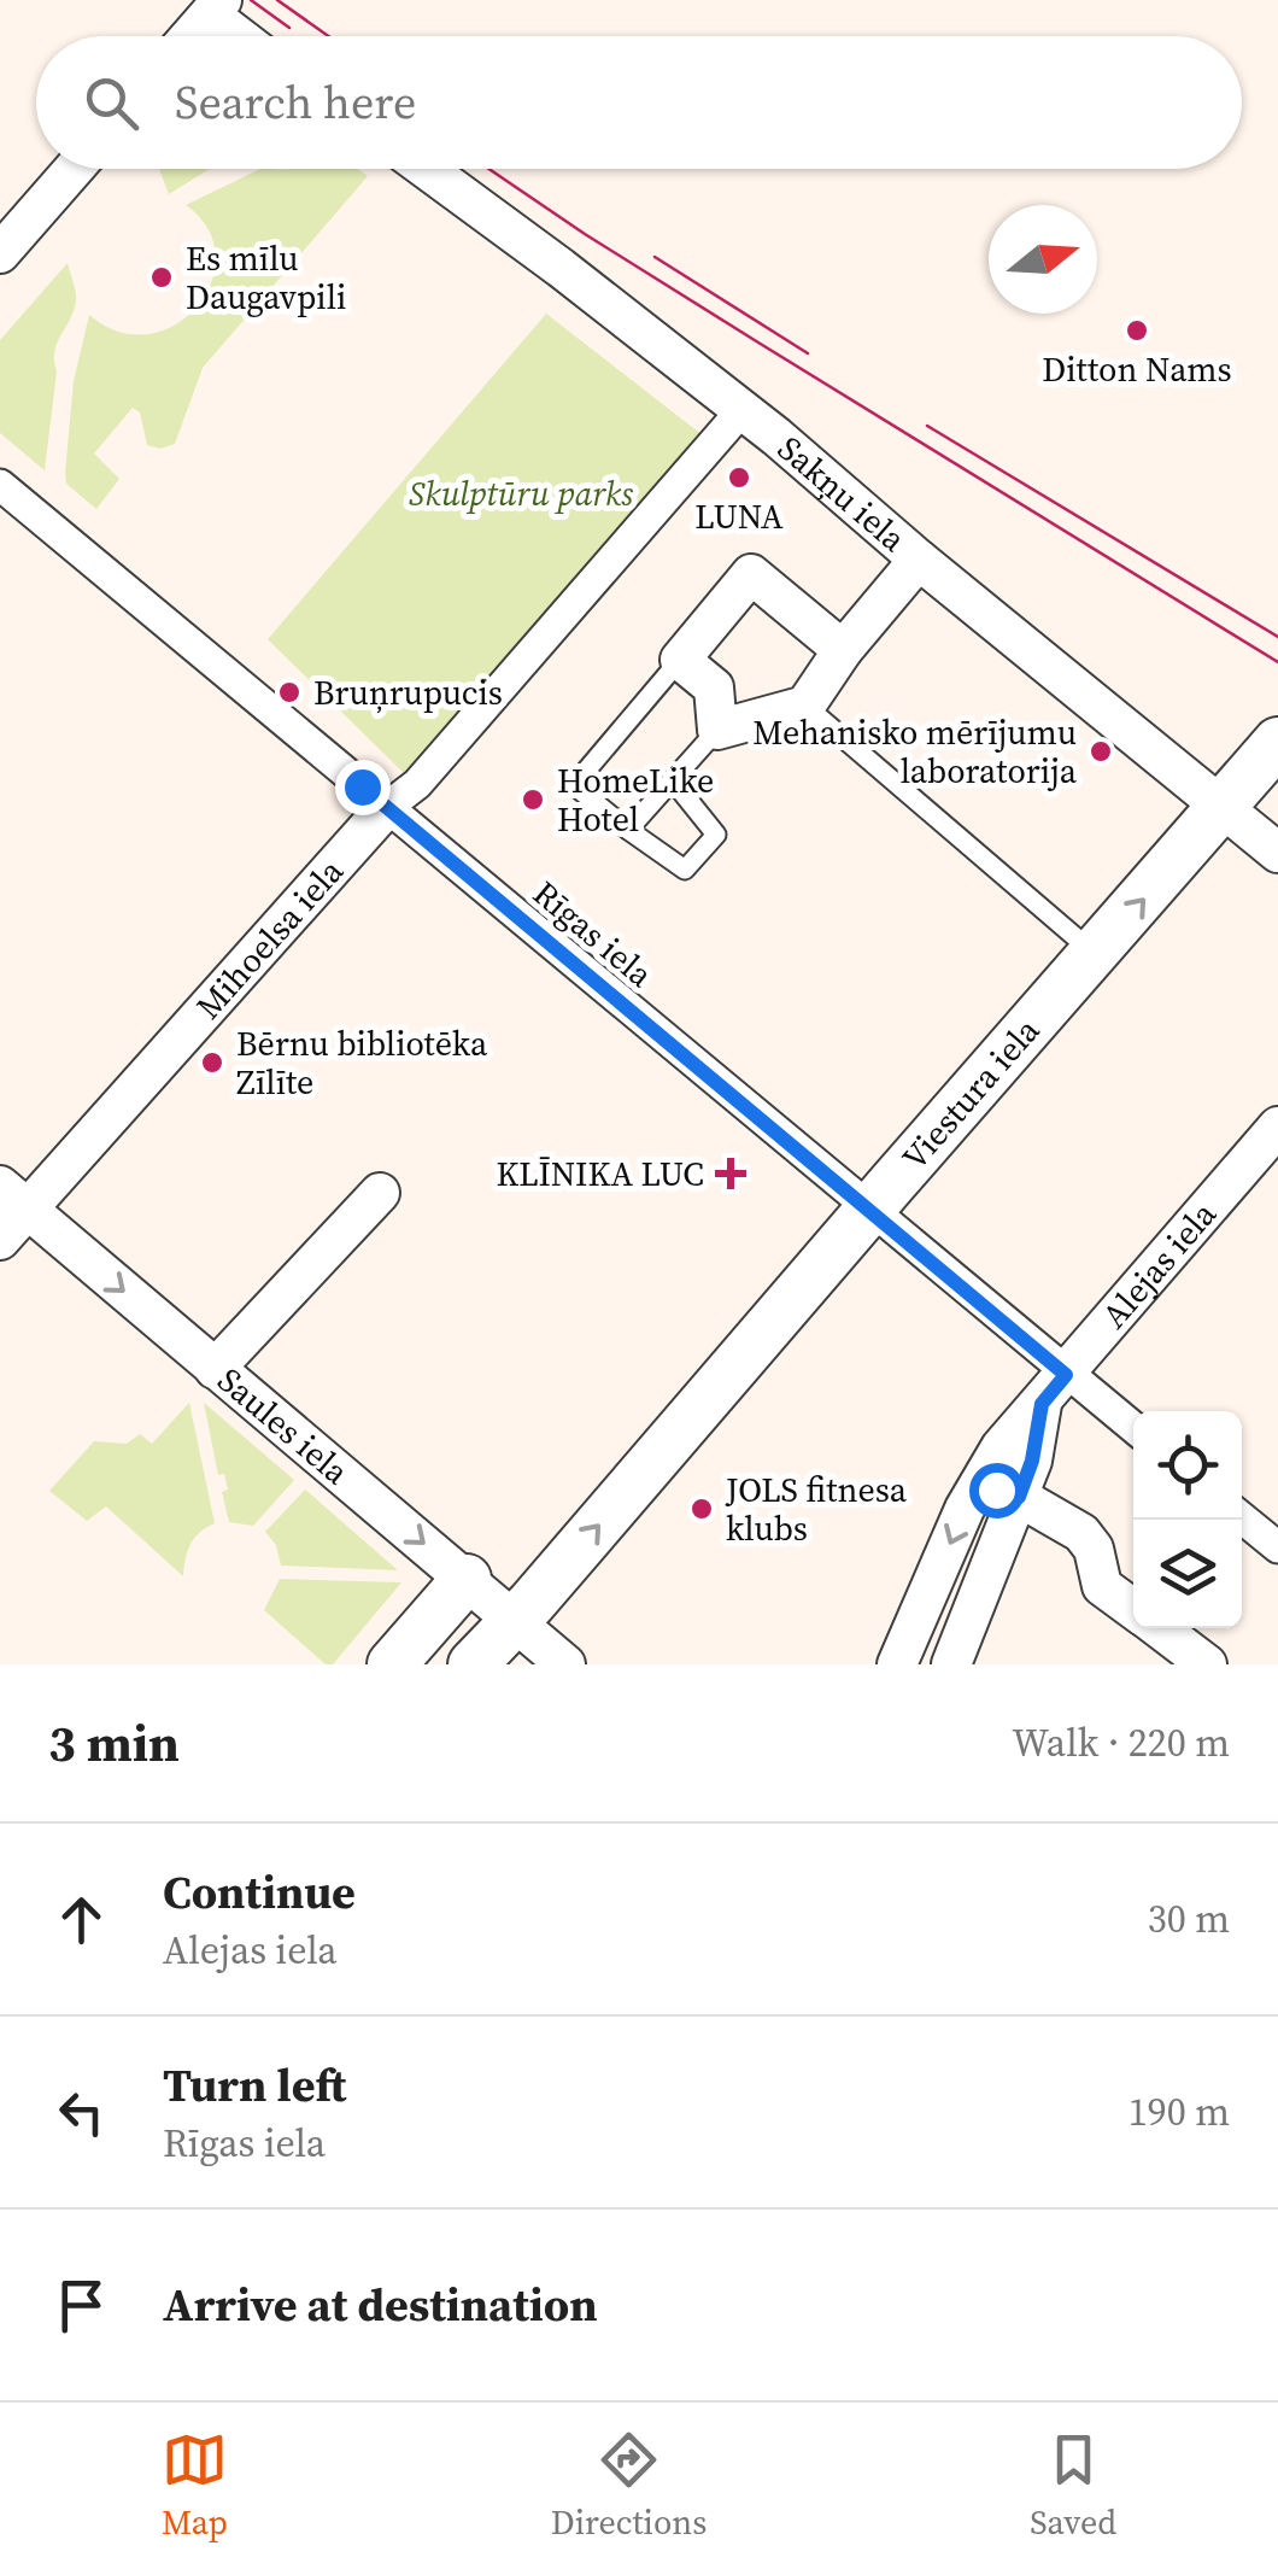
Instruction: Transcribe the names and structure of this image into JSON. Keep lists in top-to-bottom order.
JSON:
{
  "streets": {
    "street": [
      "Sakņu iela",
      "Rīgas iela",
      "Mihoelsa iela",
      "Viestura iela",
      "Alejas iela",
      "Saules iela"
    ]
  },
  "crossings": [
    ["Sakņu iela", "Viestura iela"],
    ["Rīgas iela", "Mihoelsa iela"],
    ["Rīgas iela", "Viestura iela"],
    ["Rīgas iela", "Alejas iela"],
    ["Mihoelsa iela", "Saules iela"],
    ["Viestura iela", "Saules iela"]
  ],
  "one_way": ["Saules iela"],
  "parks": ["Skulptūru parks"],
  "places": {
    "other": [
      "Es mīlu Daugavpili",
      "Ditton Nams",
      "LUNA",
      "Bruņrupucis",
      "Mehanisko mērījumu laboratorija",
      "HomeLike Hotel",
      "Bērnu bibliotēka Zīlīte",
      "JOLS fitnesa klubs"
    ],
    "health": ["KLĪNIKA LUC"]
  },
  "north": "right",
  "page": {
    "search": "Search here",
    "heading": ["3 min", "Walk · 220 m"],
    "list": [
      ["Continue", "Alejas iela", "30 m"],
      ["Turn left", "Rīgas iela", "190 m"],
      "Arrive at destination"
    ],
    "nav": ["Map", "Directions", "Saved"]
  }
}
